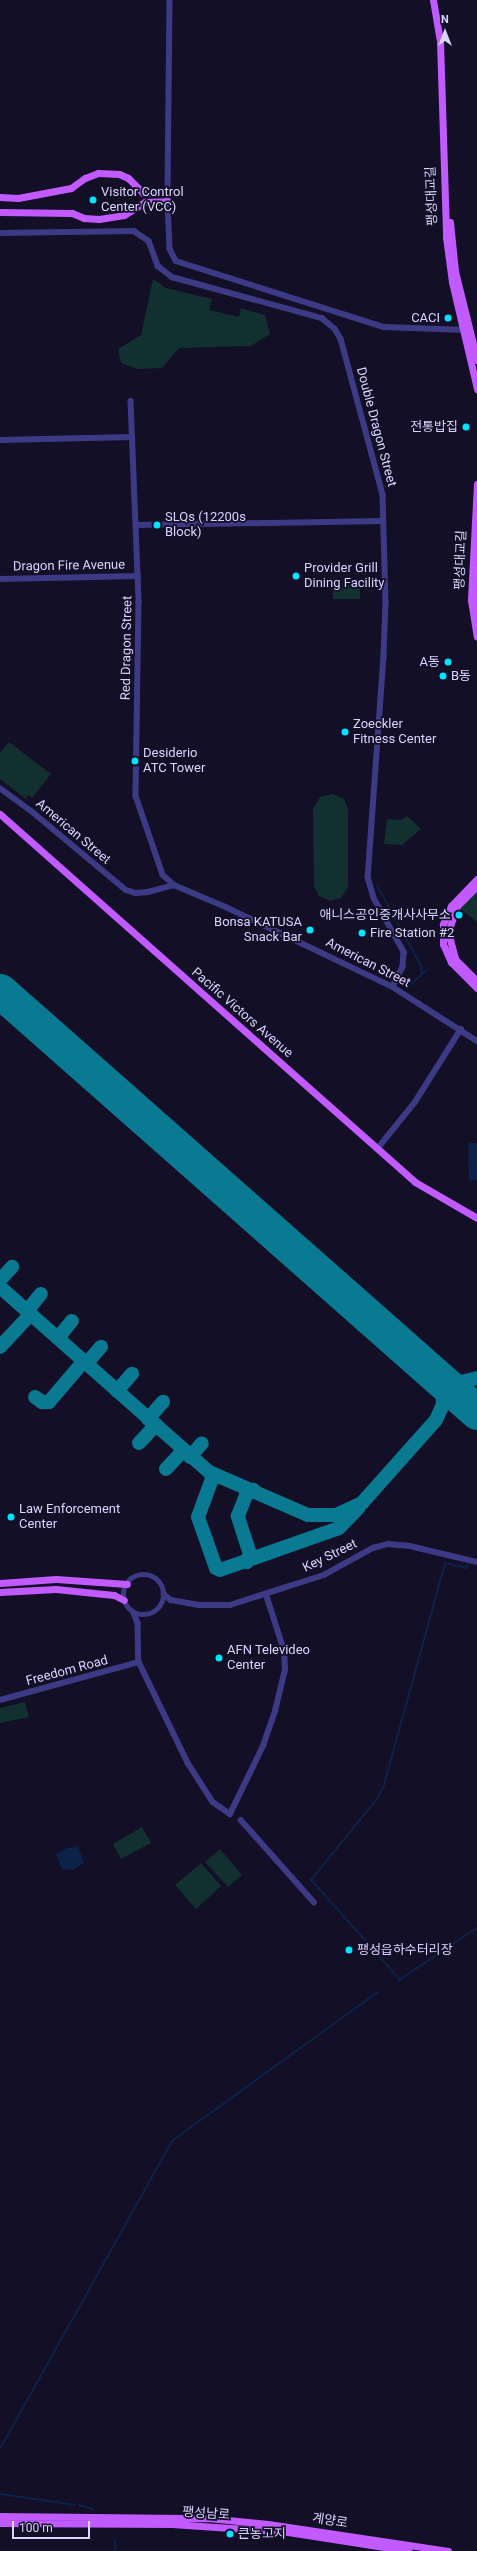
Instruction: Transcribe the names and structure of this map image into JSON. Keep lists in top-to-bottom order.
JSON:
{
  "streets": {
    "main road": [
      "팽성대교길",
      "Pacific Victors Avenue",
      "팽성남로",
      "계양로"
    ],
    "street": [
      "Double Dragon Street",
      "Dragon Fire Avenue",
      "Red Dragon Street",
      "American Street",
      "Key Street",
      "Freedom Road"
    ]
  },
  "crossings": [
    ["Double Dragon Street", "American Street"],
    ["Dragon Fire Avenue", "Red Dragon Street"],
    ["Red Dragon Street", "American Street"],
    ["팽성남로", "계양로"]
  ],
  "places": [
    "Visitor Control Center (VCC)",
    "CACI",
    "전통밥집",
    "SLQs (12200s Block)",
    "Provider Grill Dining Facility",
    "A동",
    "B동",
    "Zoeckler Fitness Center",
    "Desiderio ATC Tower",
    "애니스공인중개사사무소",
    "Bonsa KATUSA Snack Bar",
    "Fire Station #2",
    "Law Enforcement Center",
    "AFN Televideo Center",
    "팽성읍하수터리장",
    "큰농고지"
  ],
  "scale_bar": "100 m",
  "north": "top"
}
